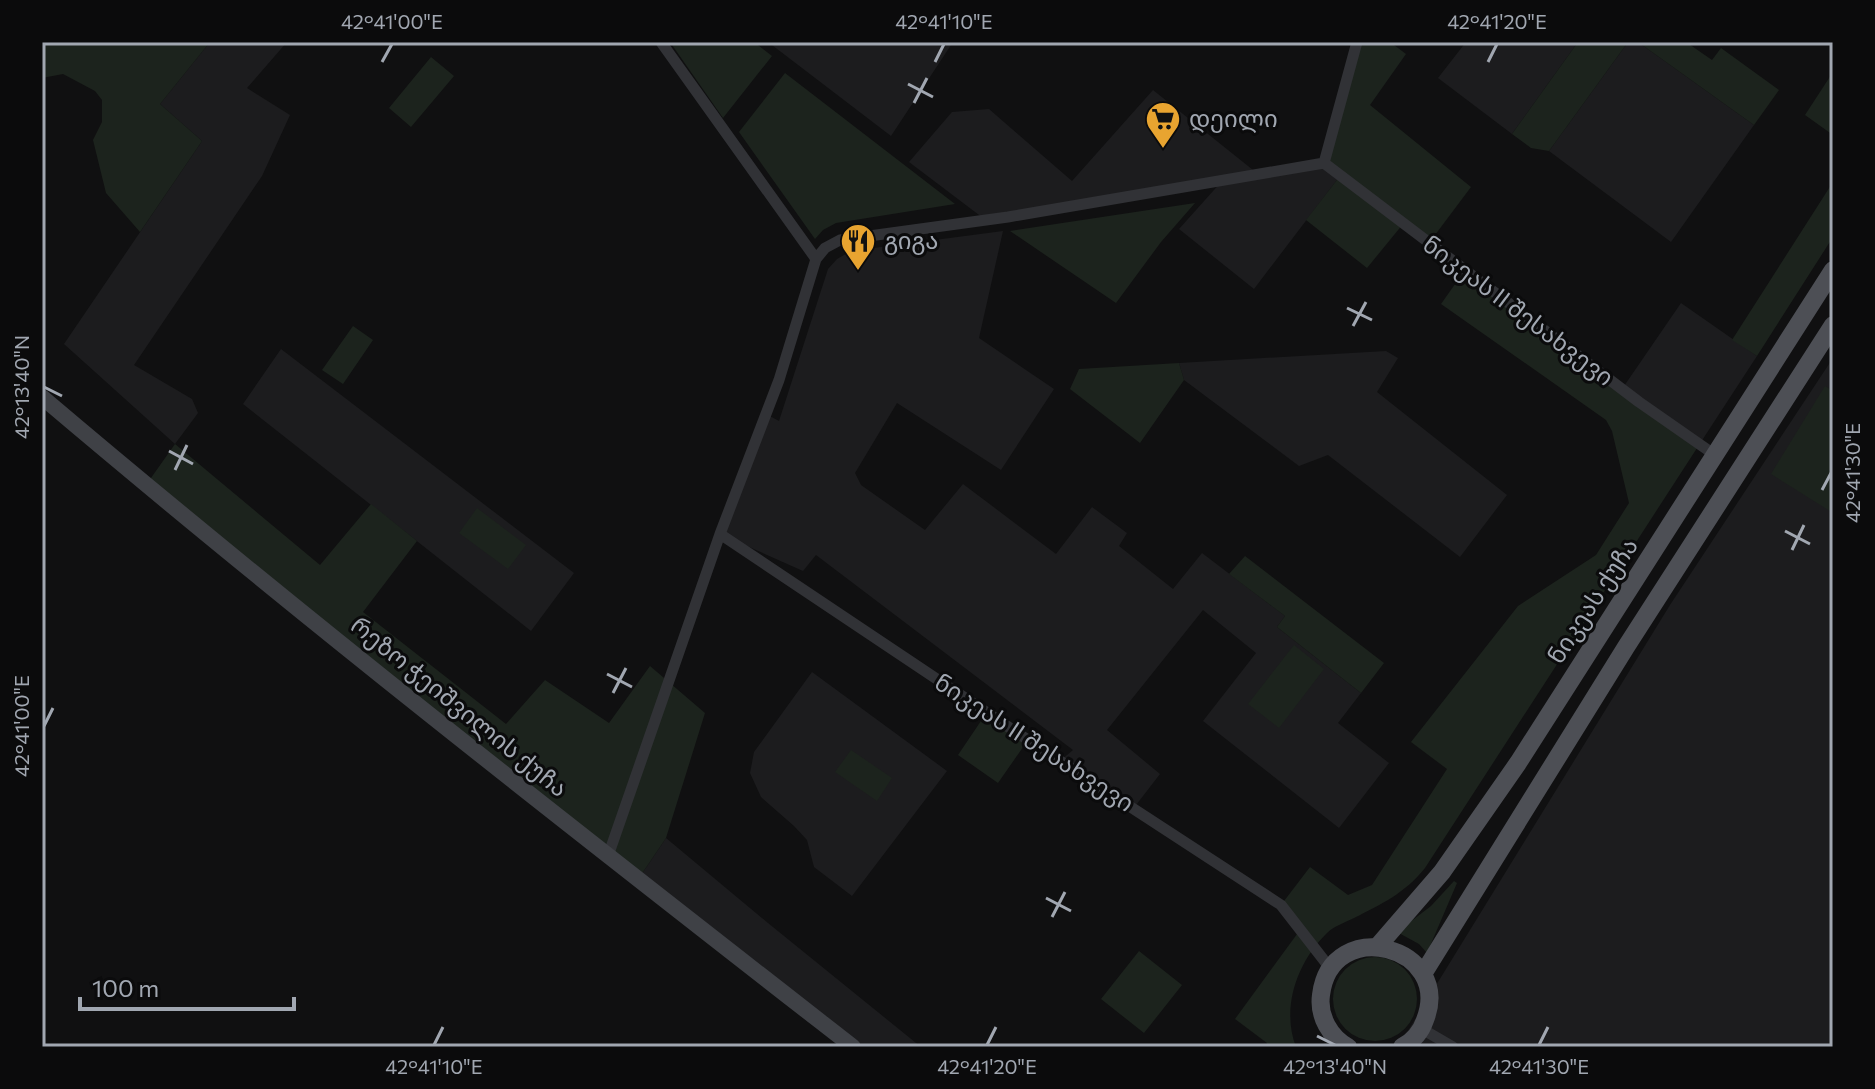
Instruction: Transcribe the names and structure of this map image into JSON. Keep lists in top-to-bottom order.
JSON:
{
  "streets": {
    "main road": ["ნიკეას ქუჩა", "რეზო ჭეიშვილის ქუჩა"],
    "street": ["ნიკეას II შესახვევი"]
  },
  "crossings": [
    ["ნიკეას II შესახვევი", "ნიკეას ქუჩა"]
  ],
  "places": {
    "supermarket": ["დეილი"],
    "restaurant": ["გიგა"]
  },
  "scale_bar": "100 m",
  "coordinates": [
    "42°41'00\"E",
    "42°41'10\"E",
    "42°41'20\"E",
    "42°13'40\"N",
    "42°41'30\"E"
  ]
}
